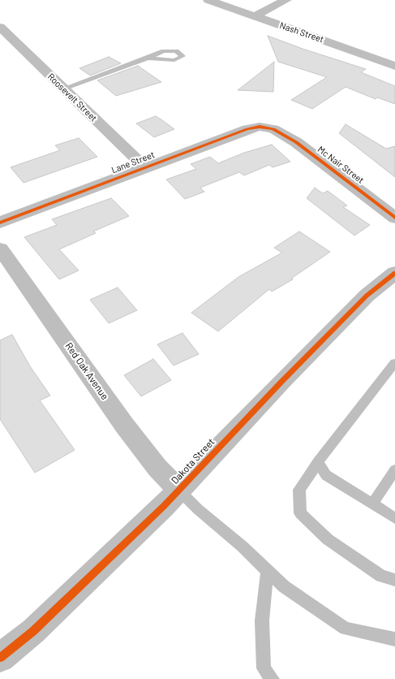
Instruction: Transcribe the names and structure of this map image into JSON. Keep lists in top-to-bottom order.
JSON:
{
  "streets": {
    "street": [
      "Nash Street",
      "Roosevelt Street",
      "Lane Street",
      "Mc Nair Street",
      "Red Oak Avenue",
      "Dakota Street"
    ]
  },
  "crossings": [
    ["Roosevelt Street", "Lane Street"],
    ["Lane Street", "Mc Nair Street"],
    ["Red Oak Avenue", "Dakota Street"]
  ]
}
